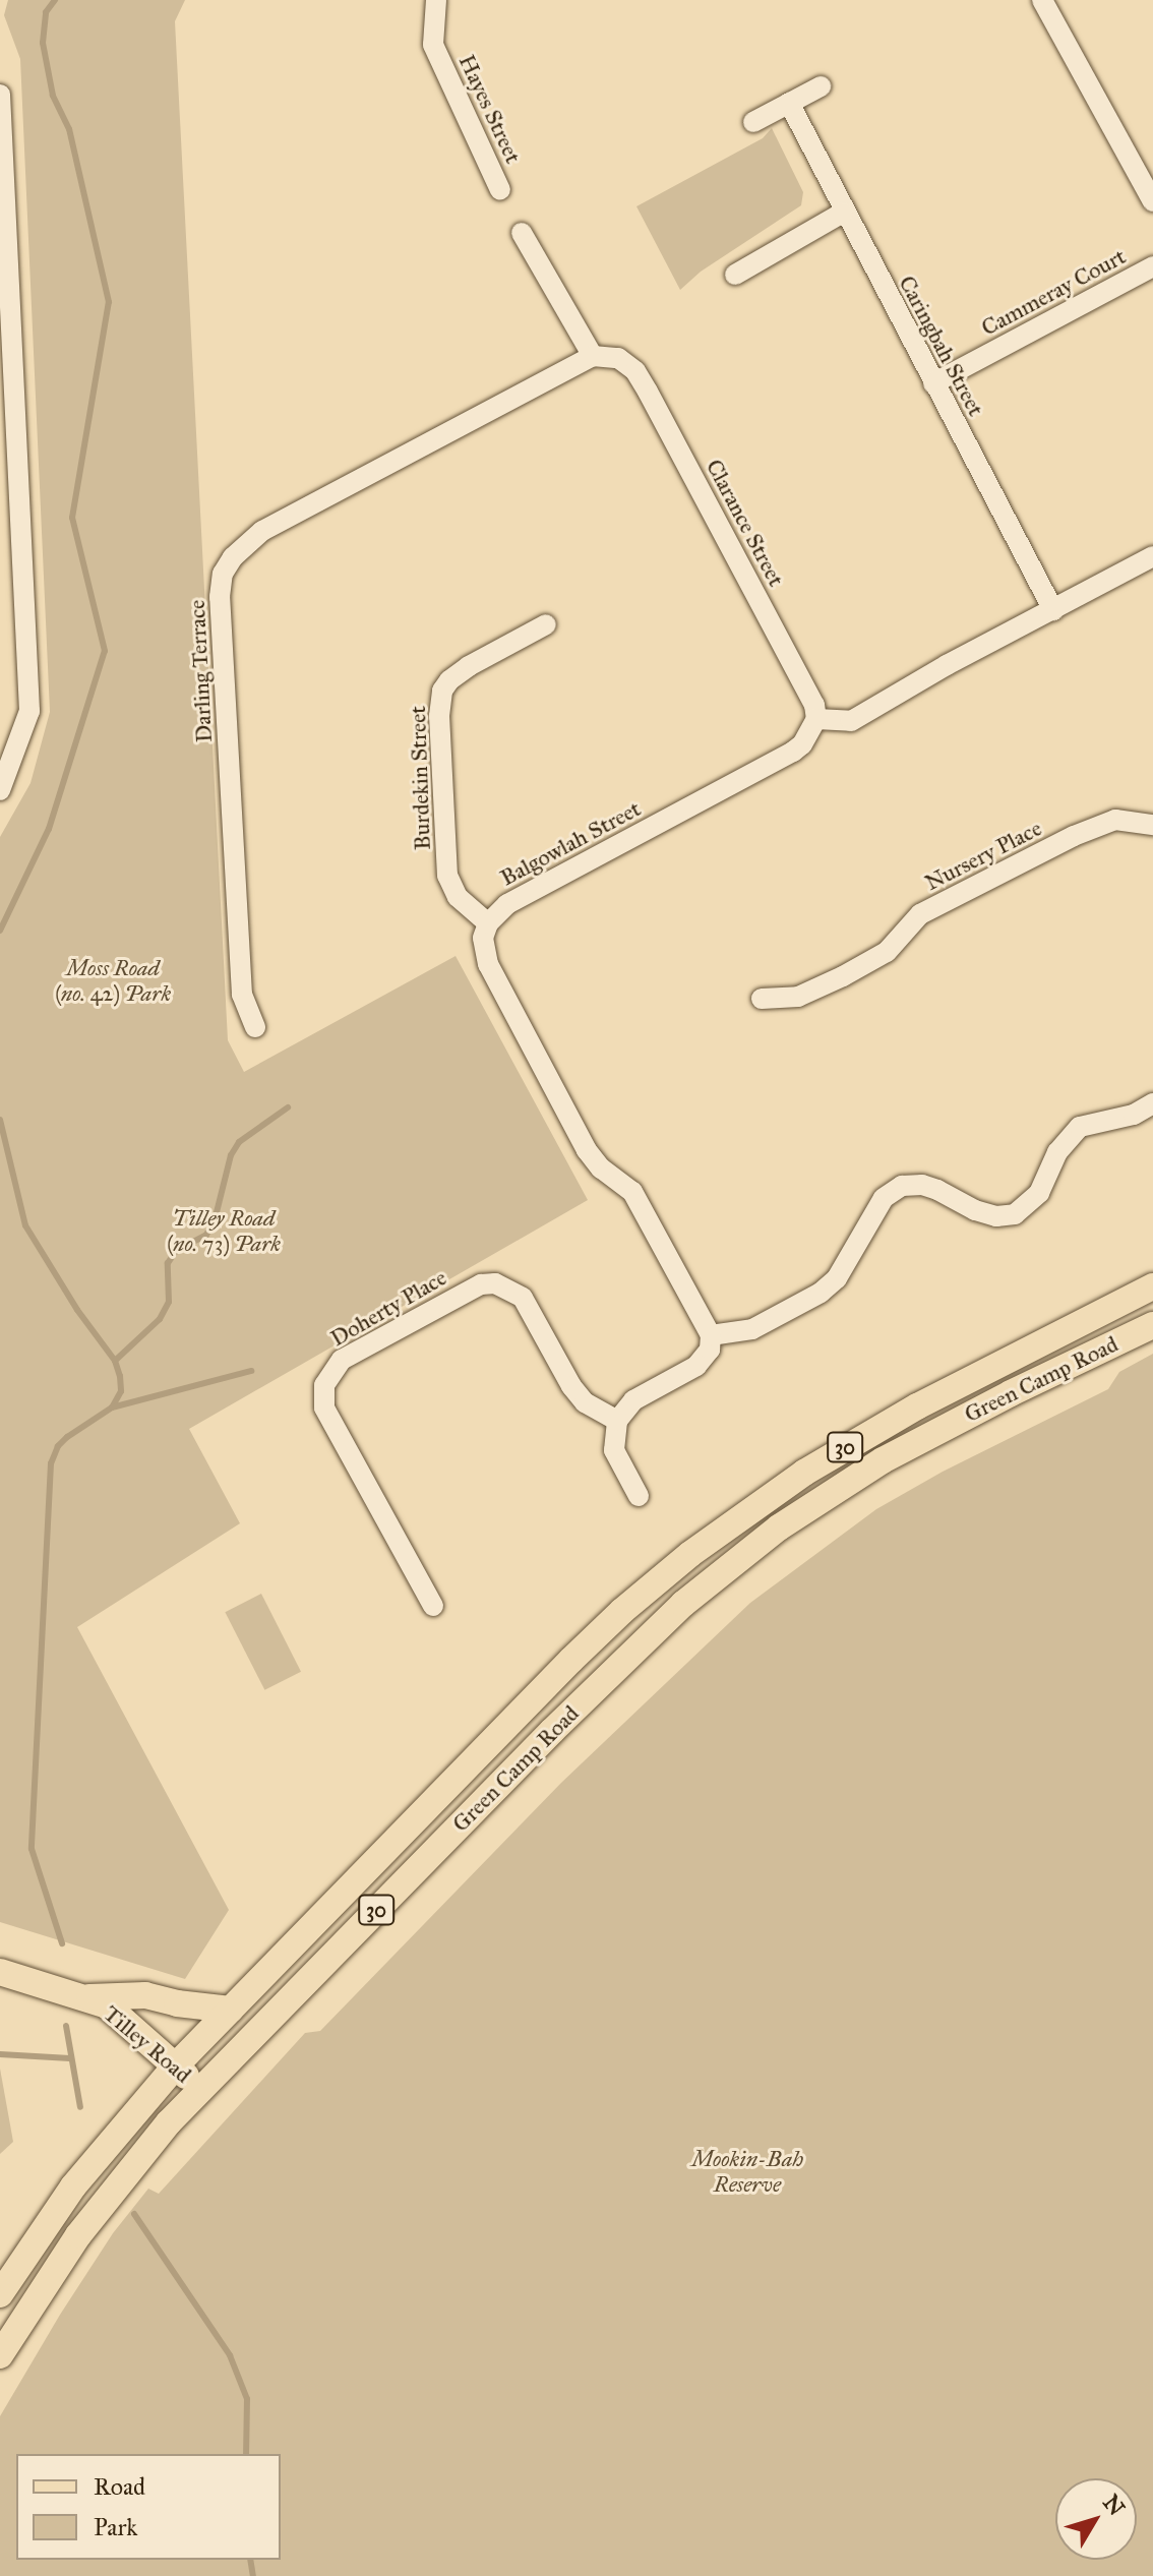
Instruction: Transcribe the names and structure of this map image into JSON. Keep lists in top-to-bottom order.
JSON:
{
  "streets": {
    "main road": ["Green Camp Road", "30", "Tilley Road"],
    "street": [
      "Hayes Street",
      "Cammeray Court",
      "Caringbah Street",
      "Clarance Street",
      "Darling Terrace",
      "Burdekin Street",
      "Balgowlah Street",
      "Nursery Place",
      "Doherty Place"
    ]
  },
  "crossings": [
    ["Cammeray Court", "Caringbah Street"],
    ["Clarance Street", "Darling Terrace"],
    ["Clarance Street", "Balgowlah Street"],
    ["Burdekin Street", "Balgowlah Street"],
    ["Green Camp Road", "Tilley Road"]
  ],
  "parks": ["Moss Road (no. 42) Park", "Tilley Road (no. 73) Park", "Mookin-Bah Reserve"],
  "legend": ["Road", "Park"],
  "north": "top right"
}
